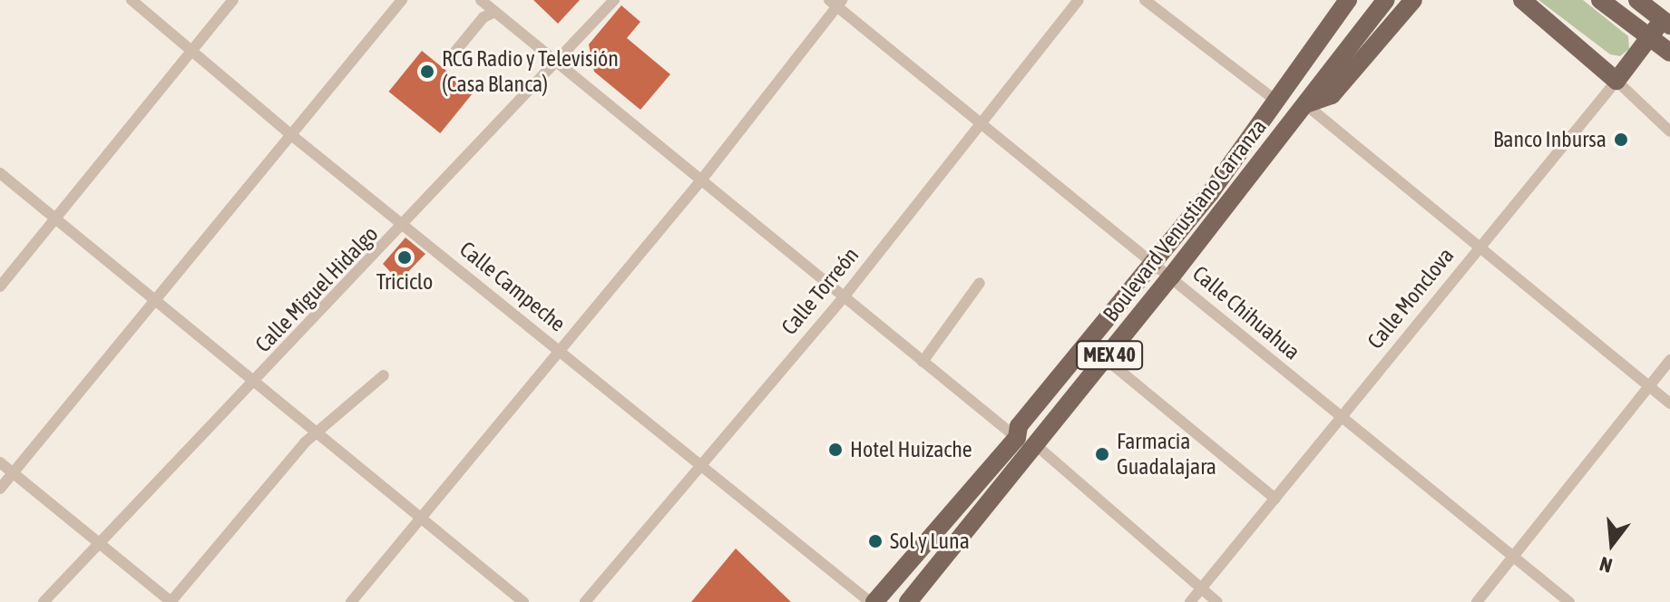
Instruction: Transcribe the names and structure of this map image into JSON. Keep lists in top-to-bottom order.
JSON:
{
  "streets": {
    "main road": ["Boulevard Venustiano Carranza", "Calle Monclova", "MEX 40"],
    "street": [
      "Calle Campeche",
      "Calle Miguel Hidalgo",
      "Calle Torreón",
      "Calle Chihuahua"
    ]
  },
  "crossings": [
    ["Boulevard Venustiano Carranza", "Calle Campeche"],
    ["Boulevard Venustiano Carranza", "Calle Chihuahua"],
    ["Boulevard Venustiano Carranza", "MEX 40"],
    ["Calle Campeche", "Calle Miguel Hidalgo"],
    ["Calle Campeche", "Calle Torreón"],
    ["Calle Torreón", "Calle Chihuahua"],
    ["Calle Monclova", "Calle Chihuahua"]
  ],
  "places": [
    "RCG Radio y Televisión (Casa Blanca)",
    "Banco Inbursa",
    "Triciclo",
    "Hotel Huizache",
    "Farmacia Guadalajara",
    "Sol y Luna"
  ],
  "north": "bottom"
}
